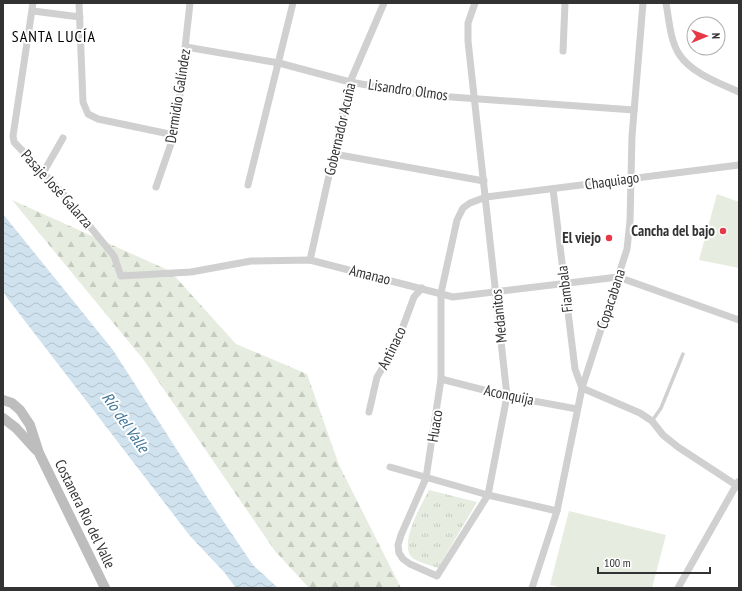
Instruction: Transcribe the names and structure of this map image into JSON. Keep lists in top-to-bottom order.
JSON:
{
  "streets": {
    "main road": ["Costanera Río del Valle"],
    "street": [
      "Lisandro Olmos",
      "Dermidio Galíndez",
      "Gobernador Acuña",
      "Chaquiago",
      "Pasaje José Galarza",
      "Amanao",
      "Fiambala",
      "Copacabana",
      "Medanitos",
      "Antinaco",
      "Aconquija",
      "Huaco"
    ]
  },
  "crossings": [
    ["Lisandro Olmos", "Dermidio Galíndez"],
    ["Lisandro Olmos", "Gobernador Acuña"],
    ["Lisandro Olmos", "Copacabana"],
    ["Lisandro Olmos", "Medanitos"],
    ["Gobernador Acuña", "Amanao"],
    ["Chaquiago", "Fiambala"],
    ["Chaquiago", "Copacabana"],
    ["Chaquiago", "Medanitos"],
    ["Pasaje José Galarza", "Amanao"],
    ["Amanao", "Fiambala"],
    ["Amanao", "Copacabana"],
    ["Amanao", "Medanitos"],
    ["Amanao", "Antinaco"],
    ["Amanao", "Huaco"],
    ["Fiambala", "Copacabana"],
    ["Copacabana", "Aconquija"],
    ["Medanitos", "Aconquija"],
    ["Medanitos", "Huaco"],
    ["Aconquija", "Huaco"]
  ],
  "districts": ["SANTA LUCÍA"],
  "water": ["Río del Valle"],
  "places": ["Cancha del bajo", "El viejo"],
  "scale_bar": "100 m",
  "north": "right"
}
